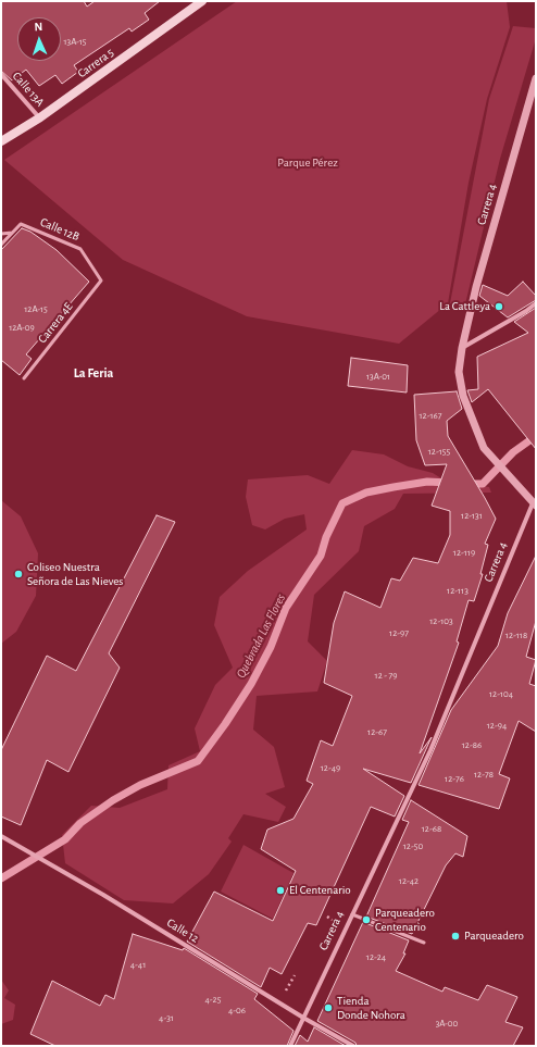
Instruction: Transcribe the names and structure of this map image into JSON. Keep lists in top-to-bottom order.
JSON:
{
  "streets": {
    "main road": ["Carrera 5"],
    "street": ["Calle 13A", "Carrera 4", "Calle 12"],
    "lane": ["Calle 12B", "Carrera 4E"]
  },
  "crossings": [
    ["Carrera 5", "Calle 13A"],
    ["Carrera 4", "Calle 12"],
    ["Calle 12B", "Carrera 4E"]
  ],
  "districts": ["La Feria"],
  "water": ["Quebrada Las Flores"],
  "parks": ["Parque Pérez"],
  "places": [
    "La Cattleya",
    "Coliseo Nuestra Señora de Las Nieves",
    "El Centenario",
    "Parqueadero Centenario",
    "Parqueadero",
    "Tienda Donde Nohora"
  ],
  "house_numbers": [
    "13A-15",
    "12A-15",
    "12A-09",
    "13A-01",
    "12-167",
    "12-155",
    "12-131",
    "12-119",
    "12-113",
    "12-103",
    "12-97",
    "12-118",
    "12 - 79",
    "12-104",
    "12-94",
    "12-67",
    "12-86",
    "12-49",
    "12-78",
    "12-76",
    "12-68",
    "12-50",
    "12-42",
    "12-24",
    "4-41",
    "4-25",
    "4-06",
    "4-31",
    "3A-00"
  ],
  "north": "top"
}
